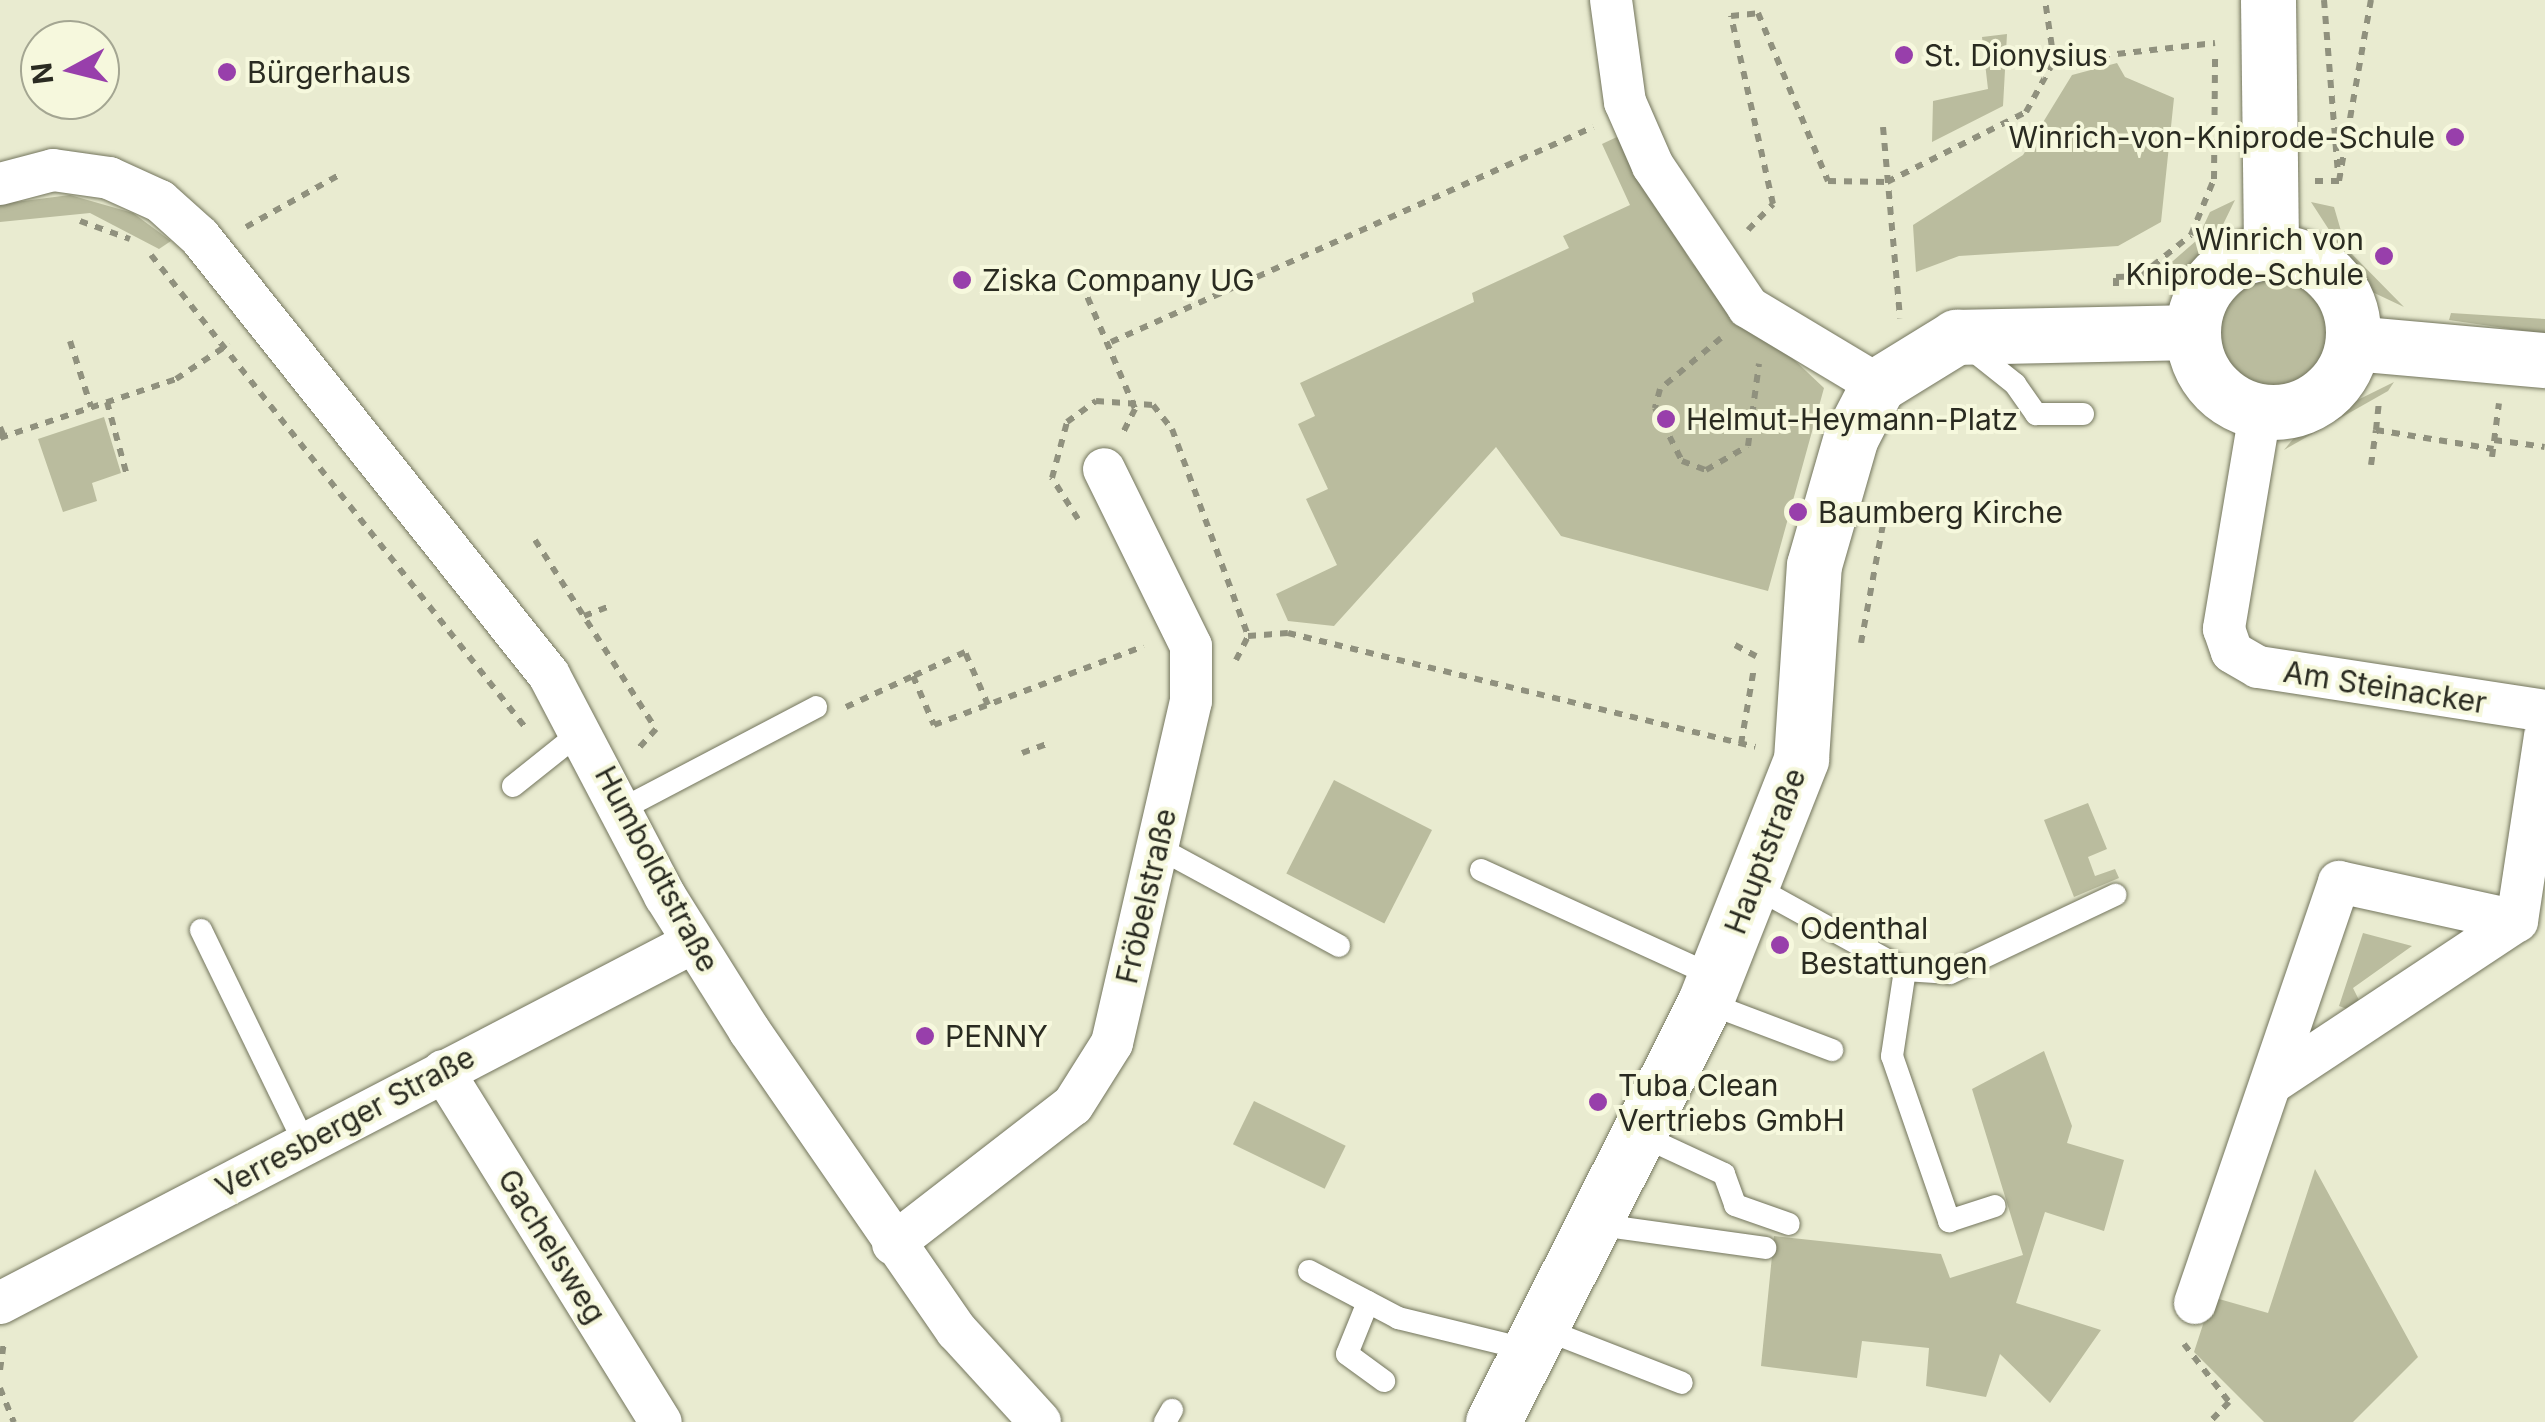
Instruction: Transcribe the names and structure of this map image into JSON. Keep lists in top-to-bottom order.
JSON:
{
  "streets": {
    "street": [
      "Am Steinacker",
      "Hauptstraße",
      "Humboldtstraße",
      "Fröbelstraße",
      "Verresberger Straße",
      "Gachelsweg"
    ]
  },
  "crossings": [
    ["Humboldtstraße", "Fröbelstraße"],
    ["Humboldtstraße", "Verresberger Straße"],
    ["Verresberger Straße", "Gachelsweg"]
  ],
  "places": [
    "St. Dionysius",
    "Bürgerhaus",
    "Winrich-von-Kniprode-Schule",
    "Winrich von Kniprode-Schule",
    "Ziska Company UG",
    "Helmut-Heymann-Platz",
    "Baumberg Kirche",
    "Odenthal Bestattungen",
    "PENNY",
    "Tuba Clean Vertriebs GmbH"
  ],
  "north": "left"
}
